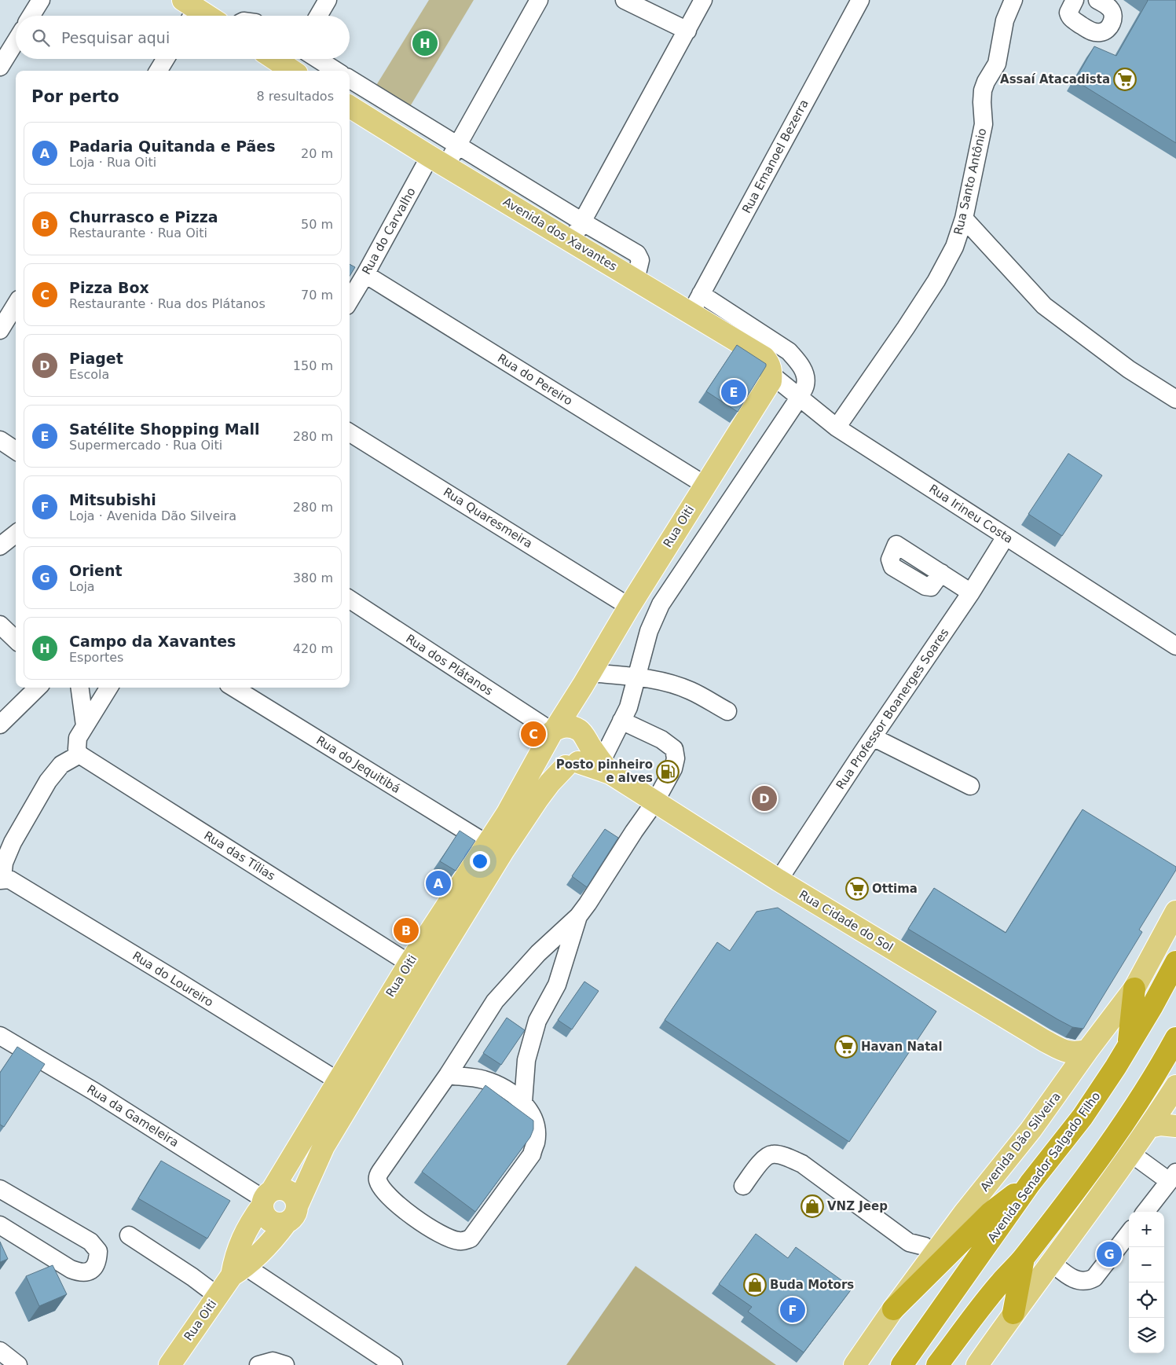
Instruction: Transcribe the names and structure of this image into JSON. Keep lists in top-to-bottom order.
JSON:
{
  "streets": {
    "highway": ["Avenida Senador Salgado Filho"],
    "main road": [
      "Avenida dos Xavantes",
      "Rua Oiti",
      "Rua Cidade do Sol",
      "Avenida Dão Silveira"
    ],
    "street": [
      "Rua Emanoel Bezerra",
      "Rua Santo Antônio",
      "Rua do Carvalho",
      "Rua do Pereiro",
      "Rua Irineu Costa",
      "Rua Quaresmeira",
      "Rua dos Plátanos",
      "Rua Professor Boanerges Soares",
      "Rua do Jequitibá",
      "Rua das Tílias",
      "Rua do Loureiro",
      "Rua da Gameleira"
    ]
  },
  "crossings": [
    ["Rua Emanoel Bezerra", "Avenida dos Xavantes"],
    ["Rua Santo Antônio", "Rua Irineu Costa"],
    ["Rua do Carvalho", "Avenida dos Xavantes"],
    ["Rua do Carvalho", "Rua do Pereiro"],
    ["Avenida dos Xavantes", "Rua Irineu Costa"],
    ["Avenida dos Xavantes", "Rua Oiti"],
    ["Rua do Pereiro", "Rua Oiti"],
    ["Rua Irineu Costa", "Rua Oiti"],
    ["Rua Irineu Costa", "Rua Professor Boanerges Soares"],
    ["Rua Quaresmeira", "Rua Oiti"],
    ["Rua Oiti", "Rua dos Plátanos"],
    ["Rua Oiti", "Rua do Jequitibá"],
    ["Rua Oiti", "Rua das Tílias"],
    ["Rua Oiti", "Rua Cidade do Sol"],
    ["Rua Oiti", "Rua do Loureiro"],
    ["Rua Oiti", "Rua da Gameleira"],
    ["Rua dos Plátanos", "Rua Cidade do Sol"],
    ["Rua Professor Boanerges Soares", "Rua Cidade do Sol"],
    ["Rua Cidade do Sol", "Avenida Dão Silveira"]
  ],
  "places": {
    "supermarket": ["Assaí Atacadista", "Ottima", "Havan Natal"],
    "fuel station": ["Posto pinheiro e alves"],
    "shop": ["VNZ Jeep", "Buda Motors"]
  },
  "page": {
    "search": "Pesquisar aqui",
    "pins": [
      "H",
      "E",
      "C",
      "D",
      "A",
      "B",
      "G",
      "F"
    ],
    "heading": ["Por perto", "8 resultados"],
    "list": [
      {
        "mark": "A",
        "name": "Padaria Quitanda e Pães",
        "note": "Loja · Rua Oiti",
        "value": "20 m"
      },
      {
        "mark": "B",
        "name": "Churrasco e Pizza",
        "note": "Restaurante · Rua Oiti",
        "value": "50 m"
      },
      {
        "mark": "C",
        "name": "Pizza Box",
        "note": "Restaurante · Rua dos Plátanos",
        "value": "70 m"
      },
      {
        "mark": "D",
        "name": "Piaget",
        "note": "Escola",
        "value": "150 m"
      },
      {
        "mark": "E",
        "name": "Satélite Shopping Mall",
        "note": "Supermercado · Rua Oiti",
        "value": "280 m"
      },
      {
        "mark": "F",
        "name": "Mitsubishi",
        "note": "Loja · Avenida Dão Silveira",
        "value": "280 m"
      },
      {
        "mark": "G",
        "name": "Orient",
        "note": "Loja",
        "value": "380 m"
      },
      {
        "mark": "H",
        "name": "Campo da Xavantes",
        "note": "Esportes",
        "value": "420 m"
      }
    ],
    "map_buttons": ["+", "−"]
  }
}
